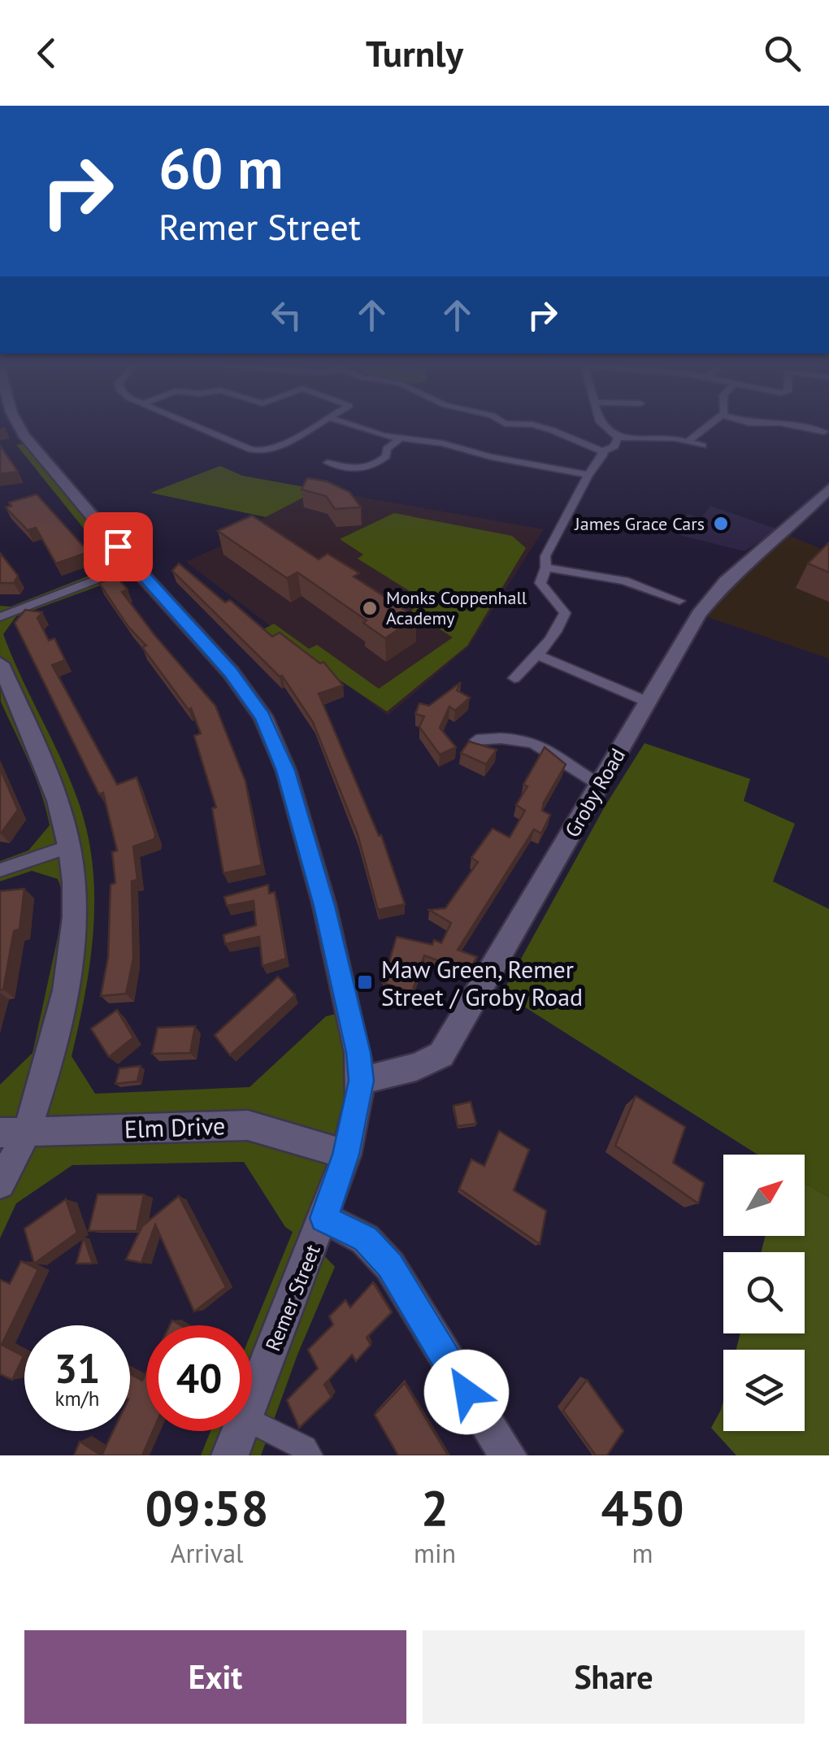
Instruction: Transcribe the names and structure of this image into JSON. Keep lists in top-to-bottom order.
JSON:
{
  "streets": {
    "street": ["Groby Road", "Elm Drive", "Remer Street"]
  },
  "crossings": [
    ["Groby Road", "Remer Street"],
    ["Elm Drive", "Remer Street"]
  ],
  "places": {
    "other": ["James Grace Cars", "Monks Coppenhall Academy"],
    "transit": ["Maw Green, Remer Street / Groby Road"]
  },
  "north": "top right",
  "page": {
    "header": "Turnly",
    "turn": ["60 m", "Remer Street"],
    "speed": "31 km/h",
    "limit": "40",
    "eta": [
      "09:58",
      "Arrival",
      "2",
      "min",
      "450",
      "m"
    ],
    "buttons": ["Exit", "Share"]
  }
}
